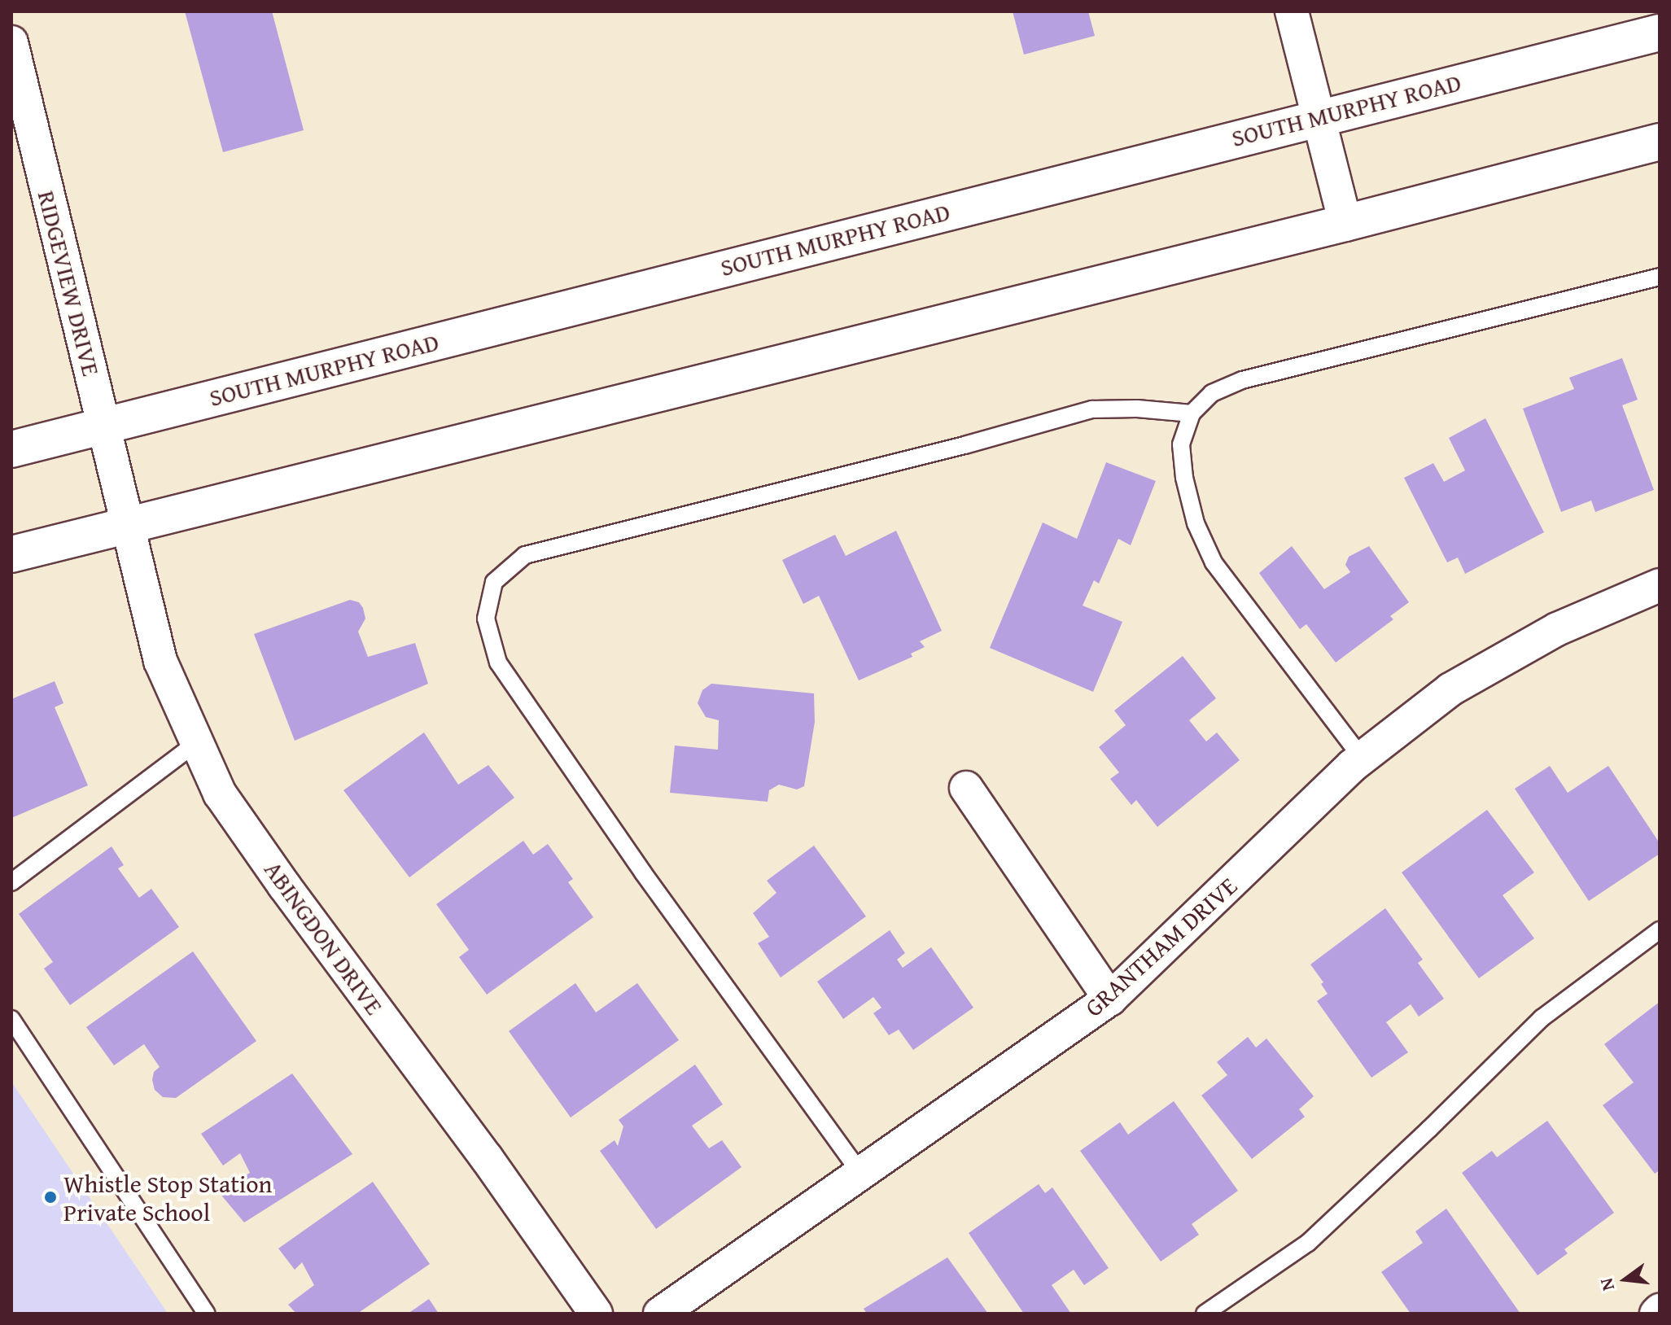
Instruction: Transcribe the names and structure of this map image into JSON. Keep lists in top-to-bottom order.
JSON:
{
  "streets": {
    "main road": ["SOUTH MURPHY ROAD"],
    "street": ["RIDGEVIEW DRIVE", "ABINGDON DRIVE", "GRANTHAM DRIVE"]
  },
  "crossings": [
    ["SOUTH MURPHY ROAD", "RIDGEVIEW DRIVE"],
    ["RIDGEVIEW DRIVE", "ABINGDON DRIVE"]
  ],
  "places": ["Whistle Stop Station Private School"],
  "north": "left"
}
